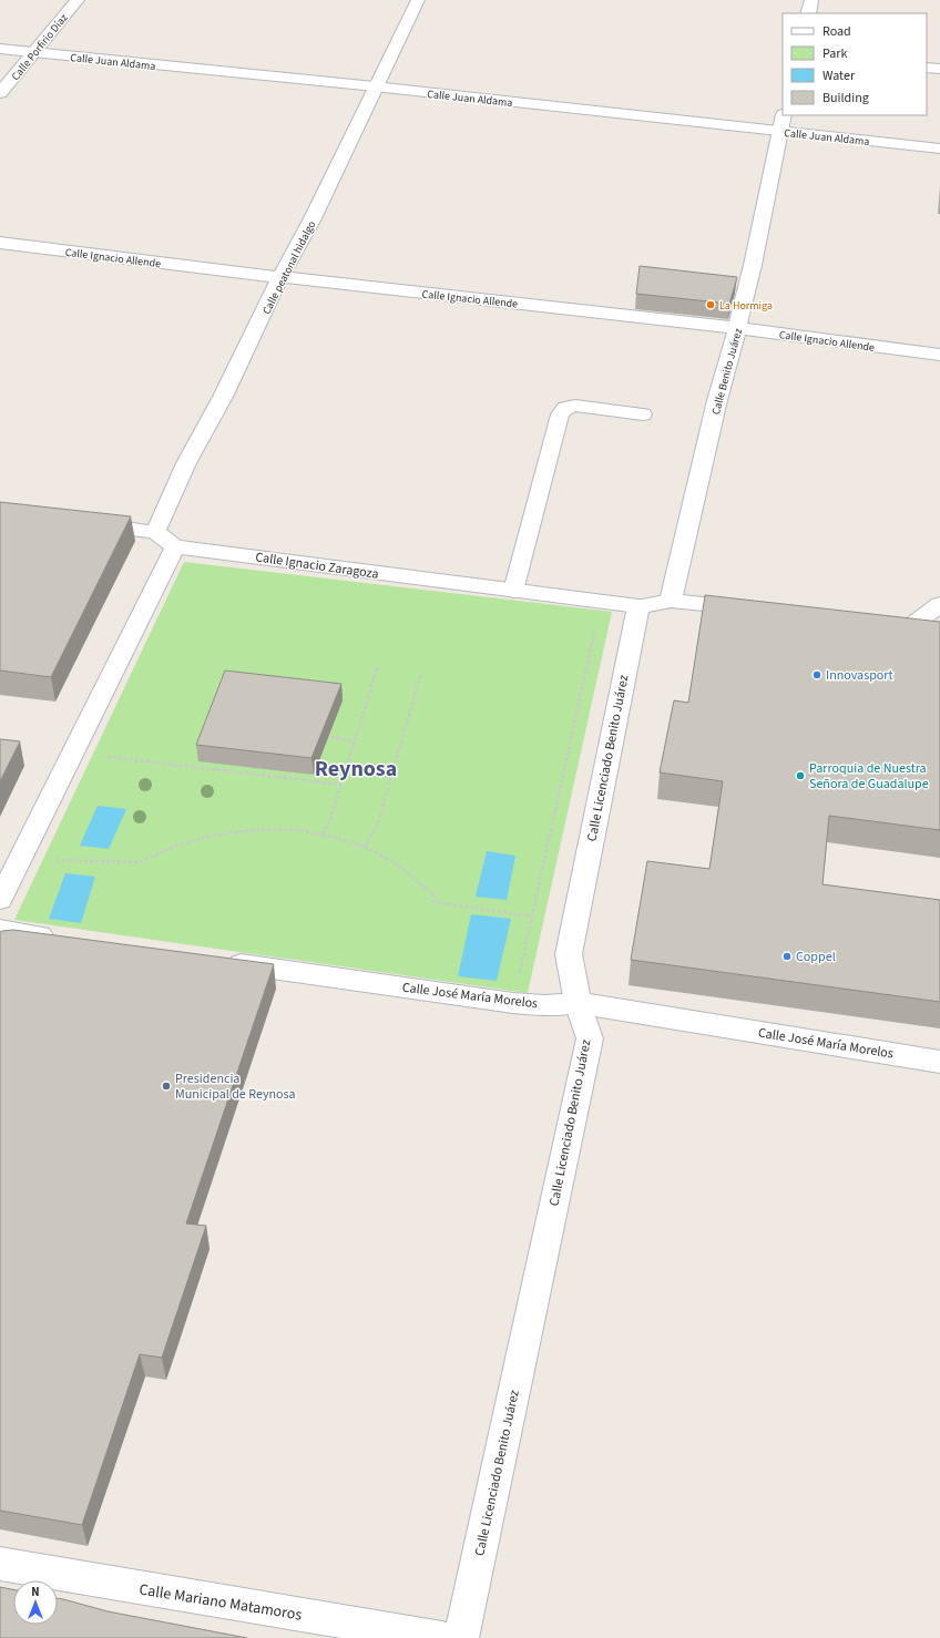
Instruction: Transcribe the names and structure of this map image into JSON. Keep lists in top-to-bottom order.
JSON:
{
  "streets": {
    "street": [
      "Calle Porfirio Díaz",
      "Calle Juan Aldama",
      "Calle Ignacio Allende",
      "Calle peatonal hidalgo",
      "Calle Benito Juárez",
      "Calle Ignacio Zaragoza",
      "Calle Licenciado Benito Juárez",
      "Calle José María Morelos",
      "Calle Mariano Matamoros"
    ]
  },
  "crossings": [
    ["Calle Porfirio Díaz", "Calle Juan Aldama"],
    ["Calle Juan Aldama", "Calle peatonal hidalgo"],
    ["Calle Juan Aldama", "Calle Benito Juárez"],
    ["Calle Ignacio Allende", "Calle peatonal hidalgo"],
    ["Calle Ignacio Allende", "Calle Benito Juárez"],
    ["Calle peatonal hidalgo", "Calle Ignacio Zaragoza"],
    ["Calle Benito Juárez", "Calle Ignacio Zaragoza"],
    ["Calle Ignacio Zaragoza", "Calle Licenciado Benito Juárez"],
    ["Calle Licenciado Benito Juárez", "Calle José María Morelos"]
  ],
  "districts": ["Reynosa"],
  "places": [
    "La Hormiga",
    "Innovasport",
    "Parroquia de Nuestra Señora de Guadalupe",
    "Coppel",
    "Presidencia Municipal de Reynosa"
  ],
  "legend": [
    "Road",
    "Park",
    "Water",
    "Building"
  ],
  "north": "top"
}
